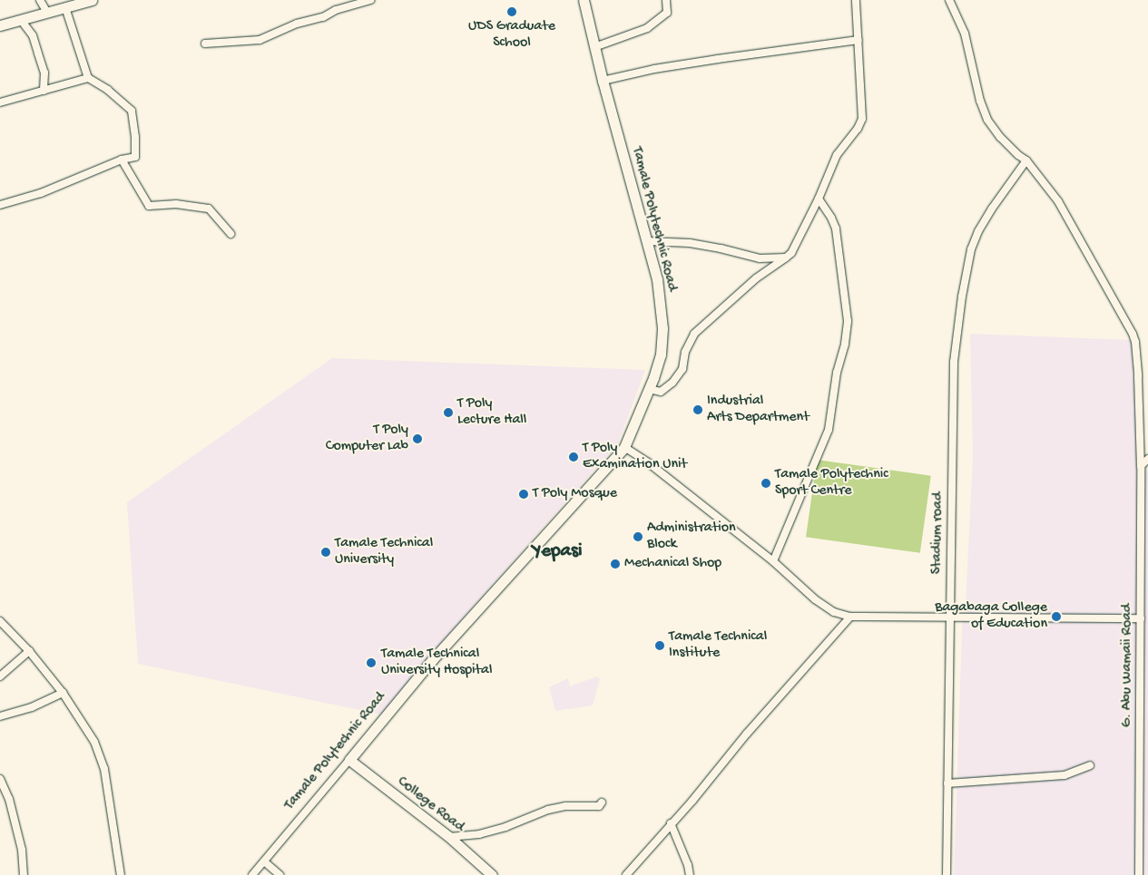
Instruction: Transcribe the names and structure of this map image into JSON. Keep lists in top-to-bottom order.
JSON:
{
  "streets": {
    "street": [
      "Tamale Polytechnic Road",
      "Stadium road",
      "G. Abu Wamaii Road",
      "College Road"
    ]
  },
  "crossings": [
    ["Tamale Polytechnic Road", "College Road"],
    ["Stadium road", "G. Abu Wamaii Road"]
  ],
  "districts": ["Yepasi"],
  "places": [
    "UDS Graduate School",
    "Industrial Arts Department",
    "T Poly Lecture Hall",
    "T Poly Computer Lab",
    "T Poly Examination Unit",
    "Tamale Polytechnic Sport Centre",
    "T Poly Mosque",
    "Administration Block",
    "Tamale Technical University",
    "Mechanical Shop",
    "Bagabaga College of Education",
    "Tamale Technical Institute",
    "Tamale Technical University Hospital"
  ]
}
